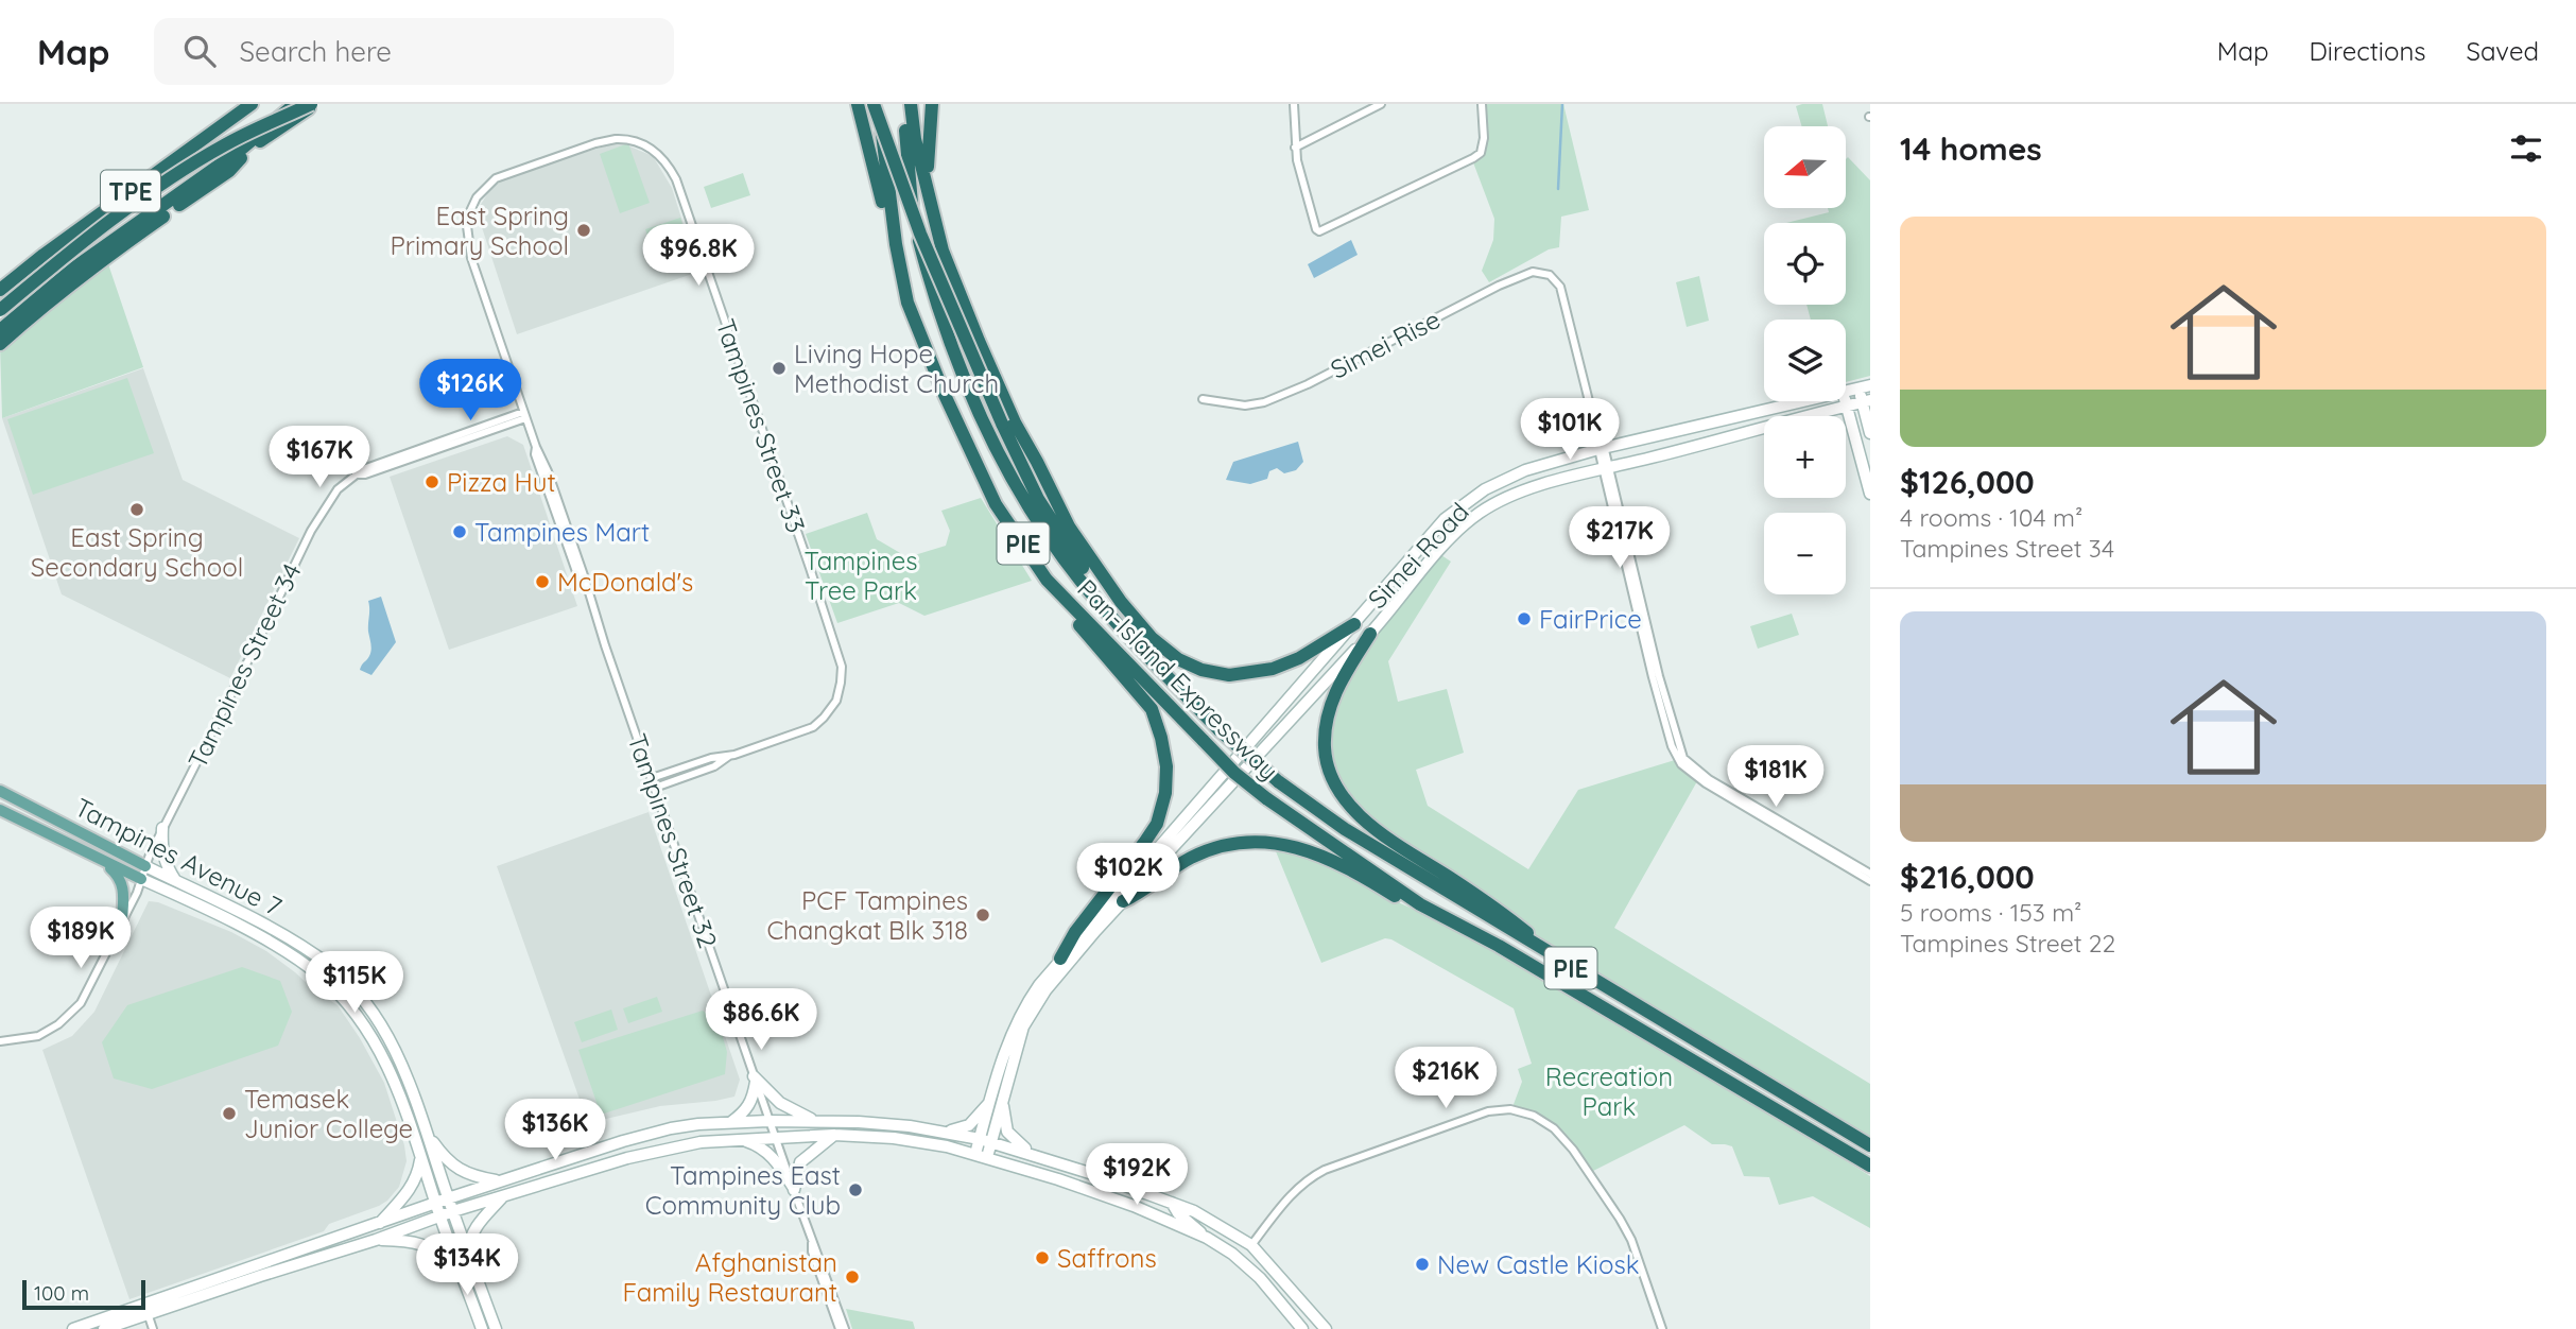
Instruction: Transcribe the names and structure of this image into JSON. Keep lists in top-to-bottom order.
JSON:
{
  "streets": {
    "highway": ["TPE", "PIE", "Pan-Island Expressway"],
    "main road": ["Simei Road", "Tampines Avenue 7"],
    "street": [
      "Simei Rise",
      "Tampines Street 33",
      "Tampines Street 34",
      "Tampines Street 32"
    ]
  },
  "crossings": [
    ["Simei Rise", "Simei Road"],
    ["Tampines Street 33", "Tampines Street 34"],
    ["Tampines Street 33", "Tampines Street 32"],
    ["Tampines Street 34", "Tampines Street 32"],
    ["Tampines Street 34", "Tampines Avenue 7"]
  ],
  "parks": ["Tampines Tree Park", "Recreation Park"],
  "places": [
    "East Spring Primary School",
    "Living Hope Methodist Church",
    "Pizza Hut",
    "East Spring Secondary School",
    "Tampines Mart",
    "McDonald's",
    "FairPrice",
    "PCF Tampines Changkat Blk 318",
    "Temasek Junior College",
    "Tampines East Community Club",
    "Saffrons",
    "New Castle Kiosk",
    "Afghanistan Family Restaurant"
  ],
  "scale_bar": "100 m",
  "north": "left",
  "page": {
    "header": "Map",
    "search": "Search here",
    "nav": ["Map", "Directions", "Saved"],
    "heading": "14 homes",
    "map_buttons": ["+", "−"],
    "list": [
      {
        "name": "$126,000",
        "note": "4 rooms · 104 m² · Tampines Street 34"
      },
      {
        "name": "$216,000",
        "note": "5 rooms · 153 m² · Tampines Street 22"
      }
    ],
    "price": [
      "$96.8K",
      "$126K",
      "$101K",
      "$167K",
      "$217K",
      "$181K",
      "$102K",
      "$189K",
      "$115K",
      "$86.6K",
      "$216K",
      "$136K",
      "$192K",
      "$134K"
    ],
    "scale": "100 m"
  }
}
